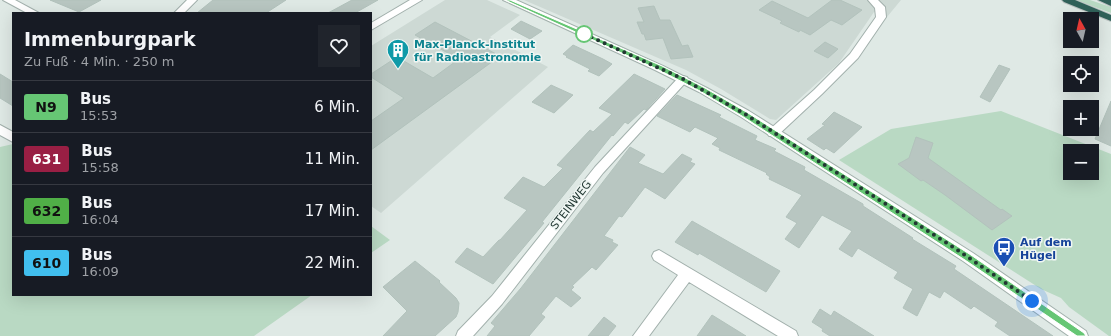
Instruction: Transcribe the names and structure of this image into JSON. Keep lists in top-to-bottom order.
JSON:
{
  "streets": {
    "street": ["STEINWEG"]
  },
  "places": {
    "building": ["Max-Planck-Institut für Radioastronomie"],
    "bus stop": ["Auf dem Hügel"]
  },
  "lines": ["bus line N9"],
  "north": "top",
  "page": {
    "map_buttons": ["+", "−"],
    "heading": ["Immenburgpark", "Zu Fuß · 4 Min. · 250 m"],
    "list": [
      {
        "mark": "N9",
        "name": "Bus",
        "note": "15:53",
        "value": "6 Min."
      },
      {
        "mark": "631",
        "name": "Bus",
        "note": "15:58",
        "value": "11 Min."
      },
      {
        "mark": "632",
        "name": "Bus",
        "note": "16:04",
        "value": "17 Min."
      },
      {
        "mark": "610",
        "name": "Bus",
        "note": "16:09",
        "value": "22 Min."
      }
    ]
  }
}
